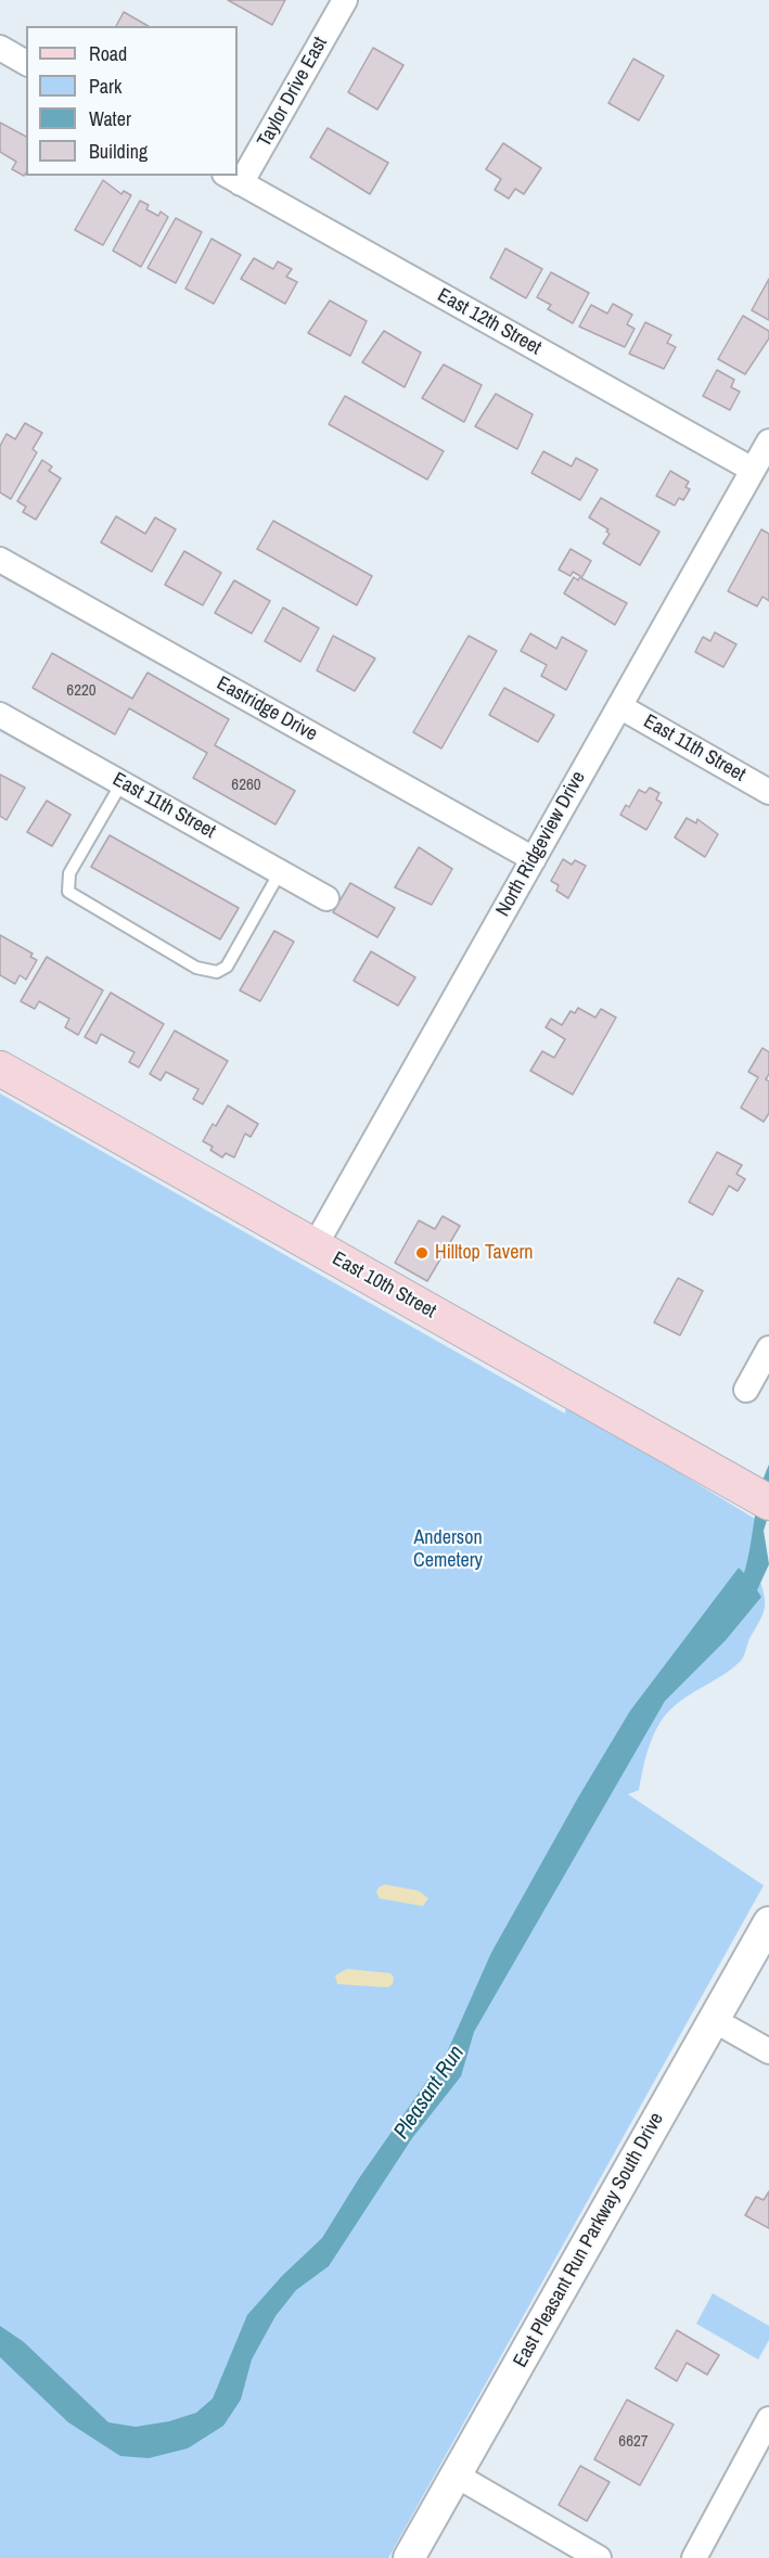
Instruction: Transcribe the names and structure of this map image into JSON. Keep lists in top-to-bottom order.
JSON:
{
  "streets": {
    "main road": ["East 10th Street"],
    "street": [
      "Taylor Drive East",
      "East 12th Street",
      "Eastridge Drive",
      "East 11th Street",
      "North Ridgeview Drive",
      "East Pleasant Run Parkway South Drive"
    ]
  },
  "crossings": [
    ["East 12th Street", "North Ridgeview Drive"],
    ["Eastridge Drive", "North Ridgeview Drive"],
    ["East 11th Street", "North Ridgeview Drive"],
    ["North Ridgeview Drive", "East 10th Street"]
  ],
  "water": ["Pleasant Run"],
  "parks": ["Anderson Cemetery"],
  "places": ["Hilltop Tavern"],
  "house_numbers": ["6220", "6260", "6627"],
  "legend": [
    "Road",
    "Park",
    "Water",
    "Building"
  ]
}
